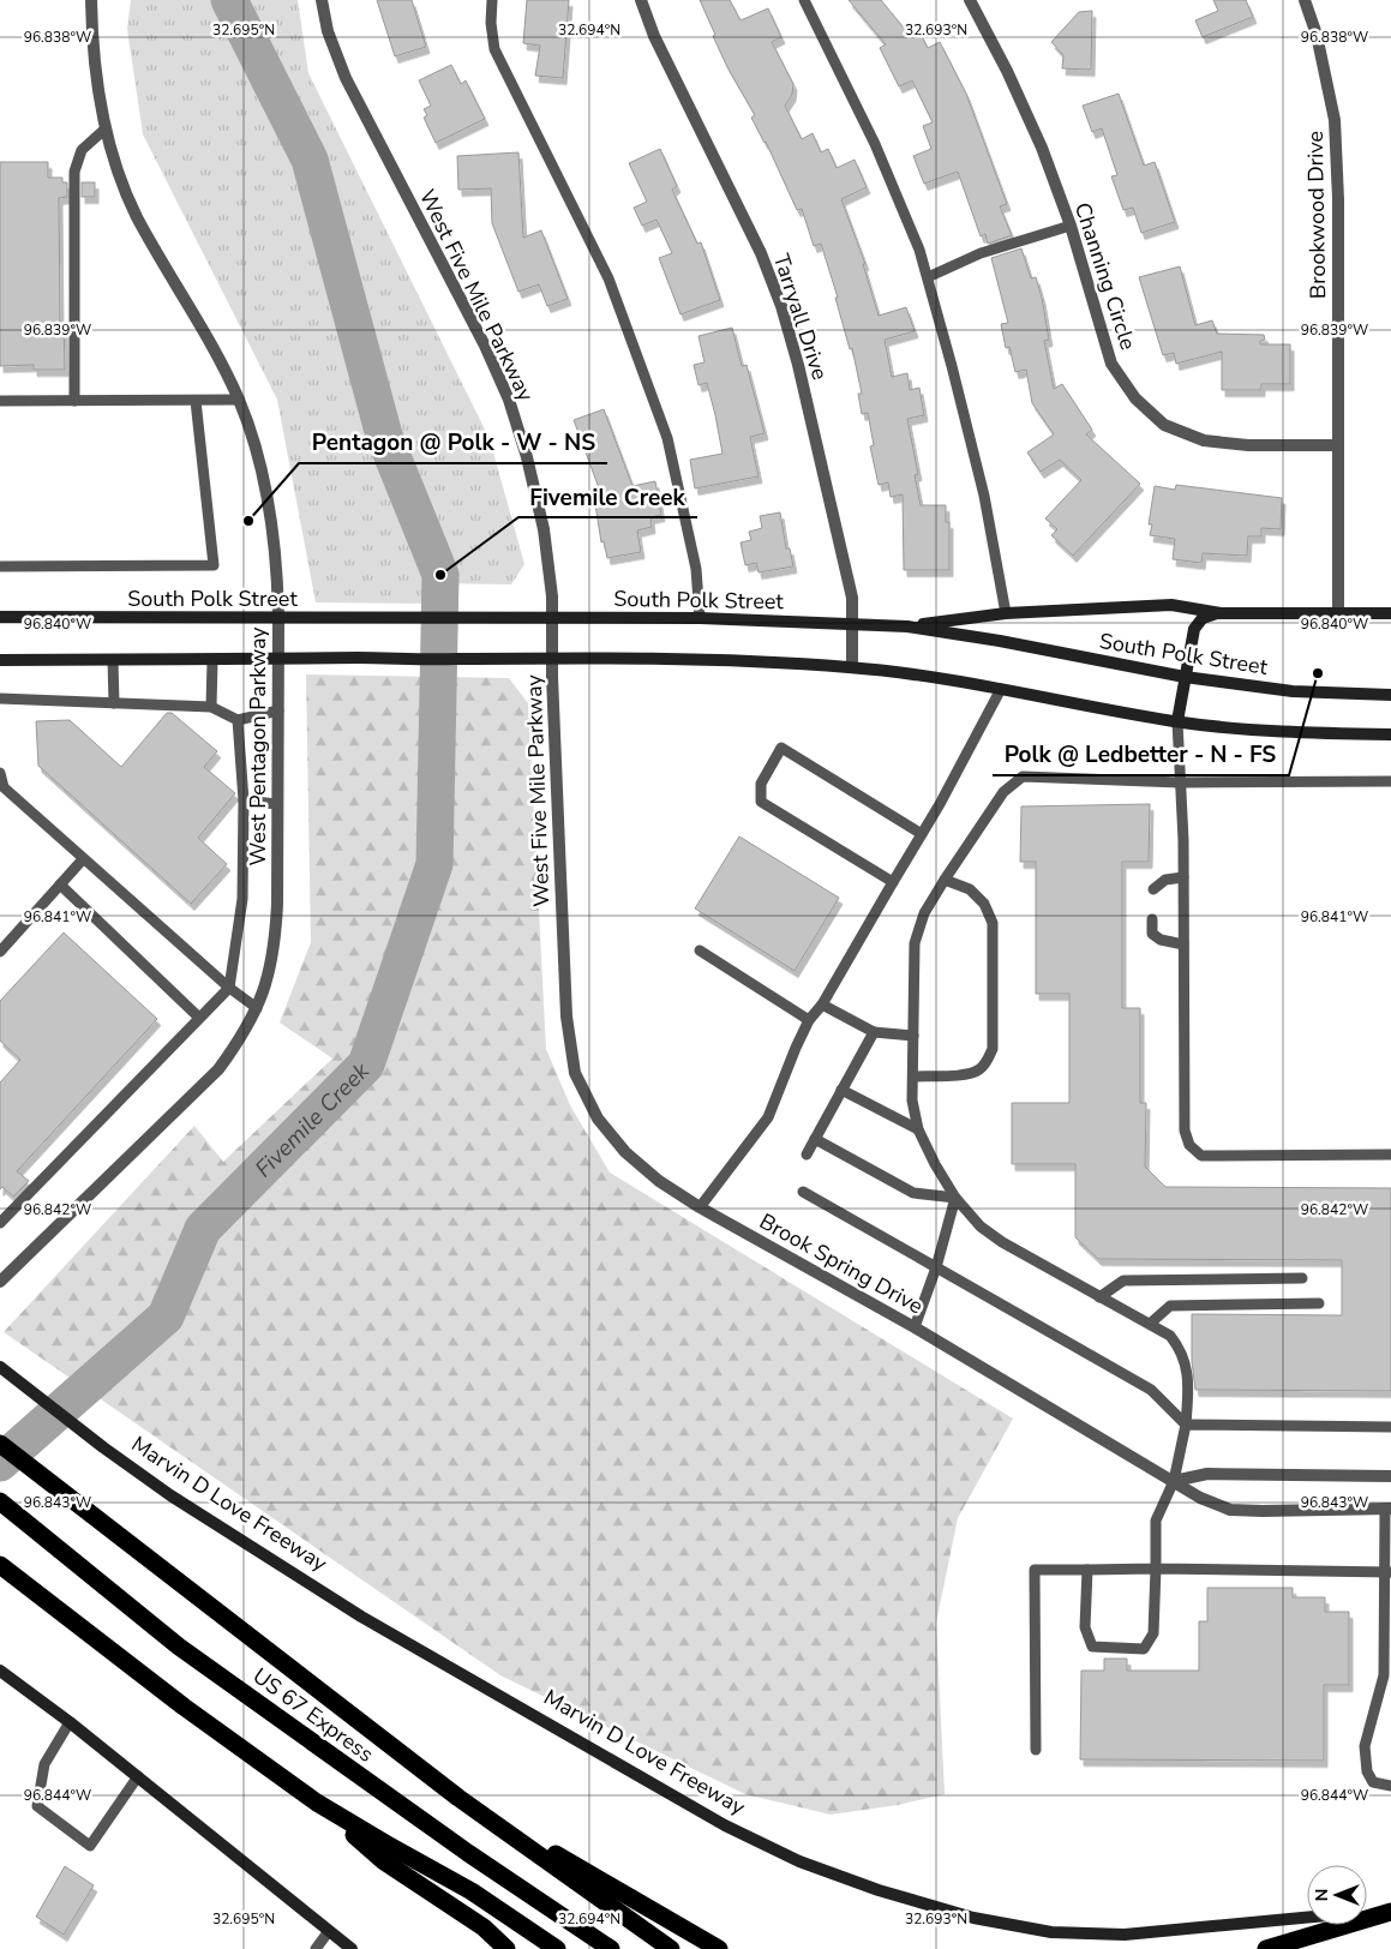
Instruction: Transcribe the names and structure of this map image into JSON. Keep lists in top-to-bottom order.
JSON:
{
  "streets": {
    "highway": ["US 67 Express"],
    "main road": ["South Polk Street", "Marvin D Love Freeway"],
    "street": [
      "Brookwood Drive",
      "Channing Circle",
      "West Five Mile Parkway",
      "Tarryall Drive",
      "West Pentagon Parkway",
      "Brook Spring Drive"
    ]
  },
  "crossings": [
    ["Brookwood Drive", "Channing Circle"],
    ["West Five Mile Parkway", "South Polk Street"],
    ["West Five Mile Parkway", "Brook Spring Drive"],
    ["Tarryall Drive", "South Polk Street"],
    ["South Polk Street", "West Pentagon Parkway"]
  ],
  "water": ["Fivemile Creek"],
  "places": ["Pentagon @ Polk - W - NS", "Fivemile Creek", "Polk @ Ledbetter - N - FS"],
  "north": "left",
  "coordinates": [
    "32.695°N",
    "32.694°N",
    "32.693°N",
    "96.838°W",
    "96.839°W",
    "96.840°W",
    "96.841°W",
    "96.842°W",
    "96.843°W",
    "96.844°W"
  ]
}
